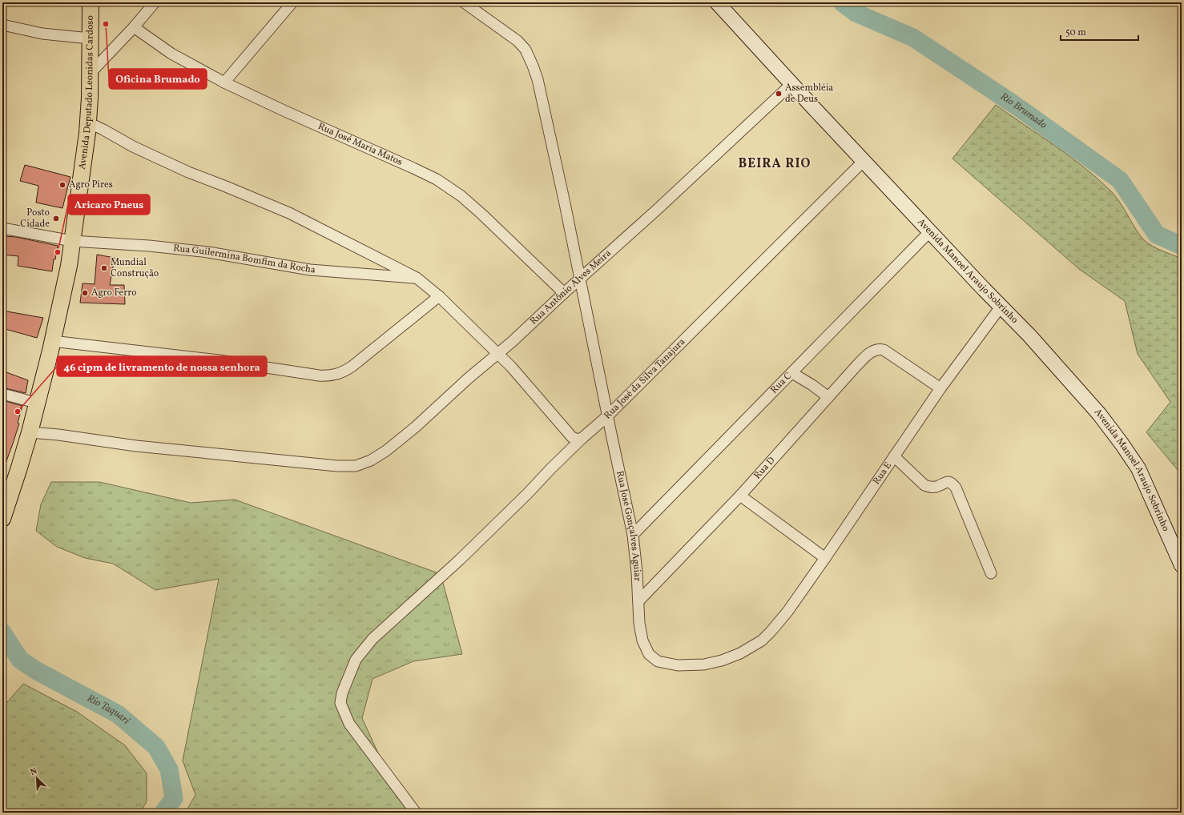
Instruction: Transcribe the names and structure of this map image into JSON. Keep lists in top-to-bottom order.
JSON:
{
  "streets": {
    "main road": ["Avenida Deputado Leonidas Cardoso"],
    "street": [
      "Rua José Maria Matos",
      "Rua Guilermina Bomfim da Rocha",
      "Avenida Manoel Araujo Sobrinho",
      "Rua Antônio Alves Meira",
      "Rua José da Silva Tanajura",
      "Rua C",
      "Rua D",
      "Rua E",
      "Rua José Gonçalves Aguiar"
    ]
  },
  "crossings": [
    ["Avenida Deputado Leonidas Cardoso", "Rua Guilermina Bomfim da Rocha"],
    ["Avenida Deputado Leonidas Cardoso", "Rua Antônio Alves Meira"],
    ["Rua José Maria Matos", "Rua Antônio Alves Meira"],
    ["Avenida Manoel Araujo Sobrinho", "Rua Antônio Alves Meira"],
    ["Avenida Manoel Araujo Sobrinho", "Rua José da Silva Tanajura"],
    ["Avenida Manoel Araujo Sobrinho", "Rua C"],
    ["Avenida Manoel Araujo Sobrinho", "Rua E"],
    ["Rua Antônio Alves Meira", "Rua José Gonçalves Aguiar"],
    ["Rua José da Silva Tanajura", "Rua José Gonçalves Aguiar"],
    ["Rua C", "Rua José Gonçalves Aguiar"],
    ["Rua D", "Rua E"],
    ["Rua D", "Rua José Gonçalves Aguiar"],
    ["Rua E", "Rua José Gonçalves Aguiar"]
  ],
  "districts": ["BEIRA RIO"],
  "water": ["Rio Brumado", "Rio Taquari"],
  "places": [
    "Oficina Brumado",
    "Assembléia de Deus",
    "Agro Pires",
    "Posto Cidade",
    "Aricaro Pneus",
    "Mundial Construção",
    "Agro Ferro",
    "46 cipm de livramento de nossa senhora"
  ],
  "scale_bar": "50 m",
  "north": "top left"
}
